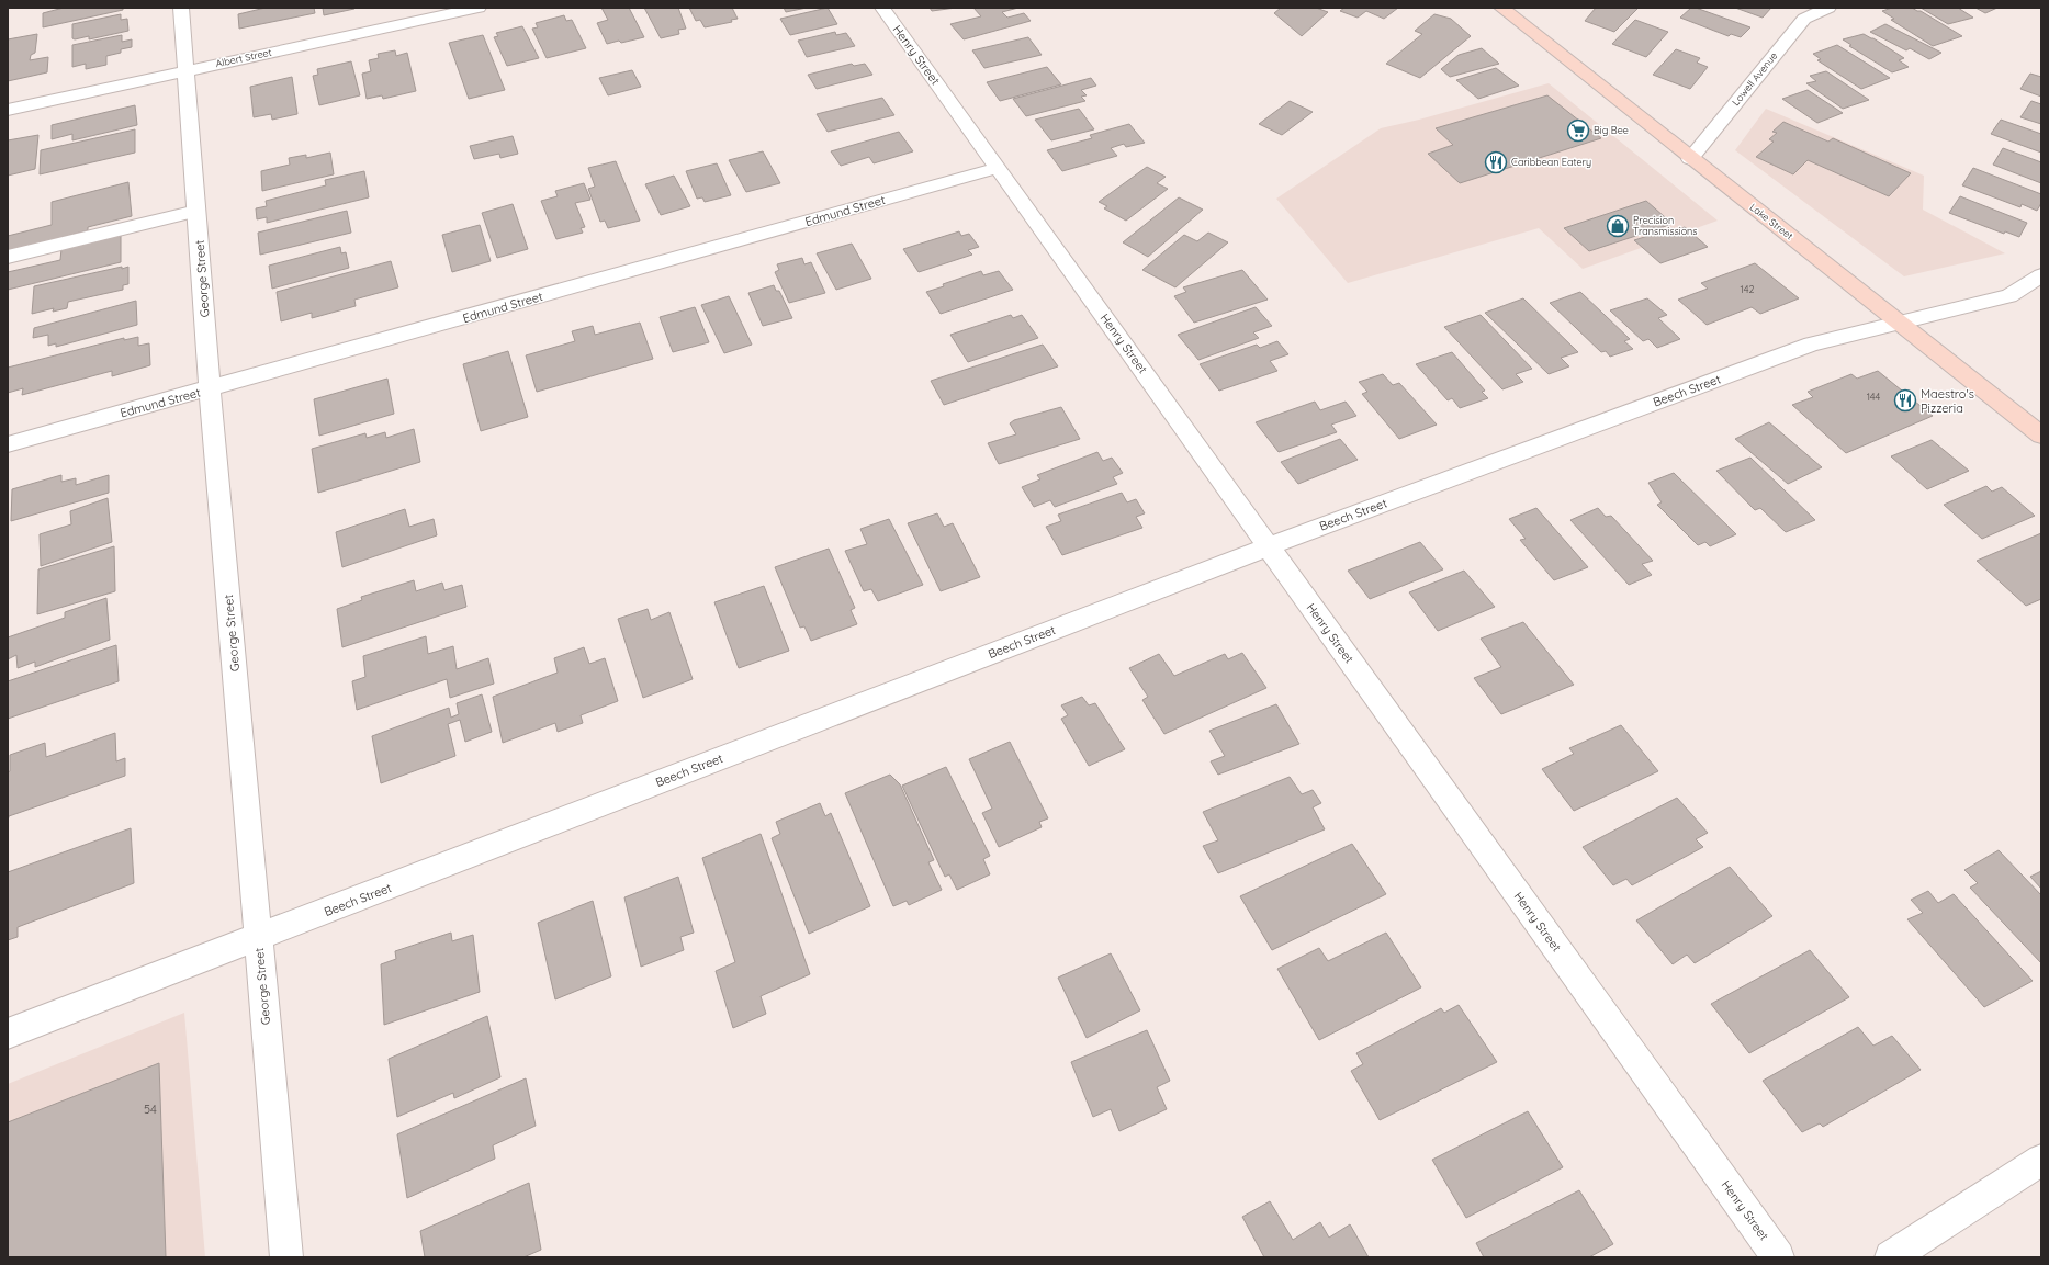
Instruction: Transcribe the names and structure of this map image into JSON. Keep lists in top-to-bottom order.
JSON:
{
  "streets": {
    "main road": ["Lake Street"],
    "street": [
      "Henry Street",
      "Albert Street",
      "Lowell Avenue",
      "Edmund Street",
      "George Street",
      "Beech Street"
    ]
  },
  "crossings": [
    ["Henry Street", "Edmund Street"],
    ["Henry Street", "Beech Street"],
    ["Albert Street", "George Street"],
    ["Lowell Avenue", "Lake Street"],
    ["Edmund Street", "George Street"],
    ["Lake Street", "Beech Street"],
    ["George Street", "Beech Street"]
  ],
  "places": {
    "supermarket": ["Big Bee"],
    "restaurant": ["Caribbean Eatery", "Maestro's Pizzeria"],
    "shop": ["Precision Transmissions"]
  },
  "house_numbers": ["142", "144", "54"]
}
